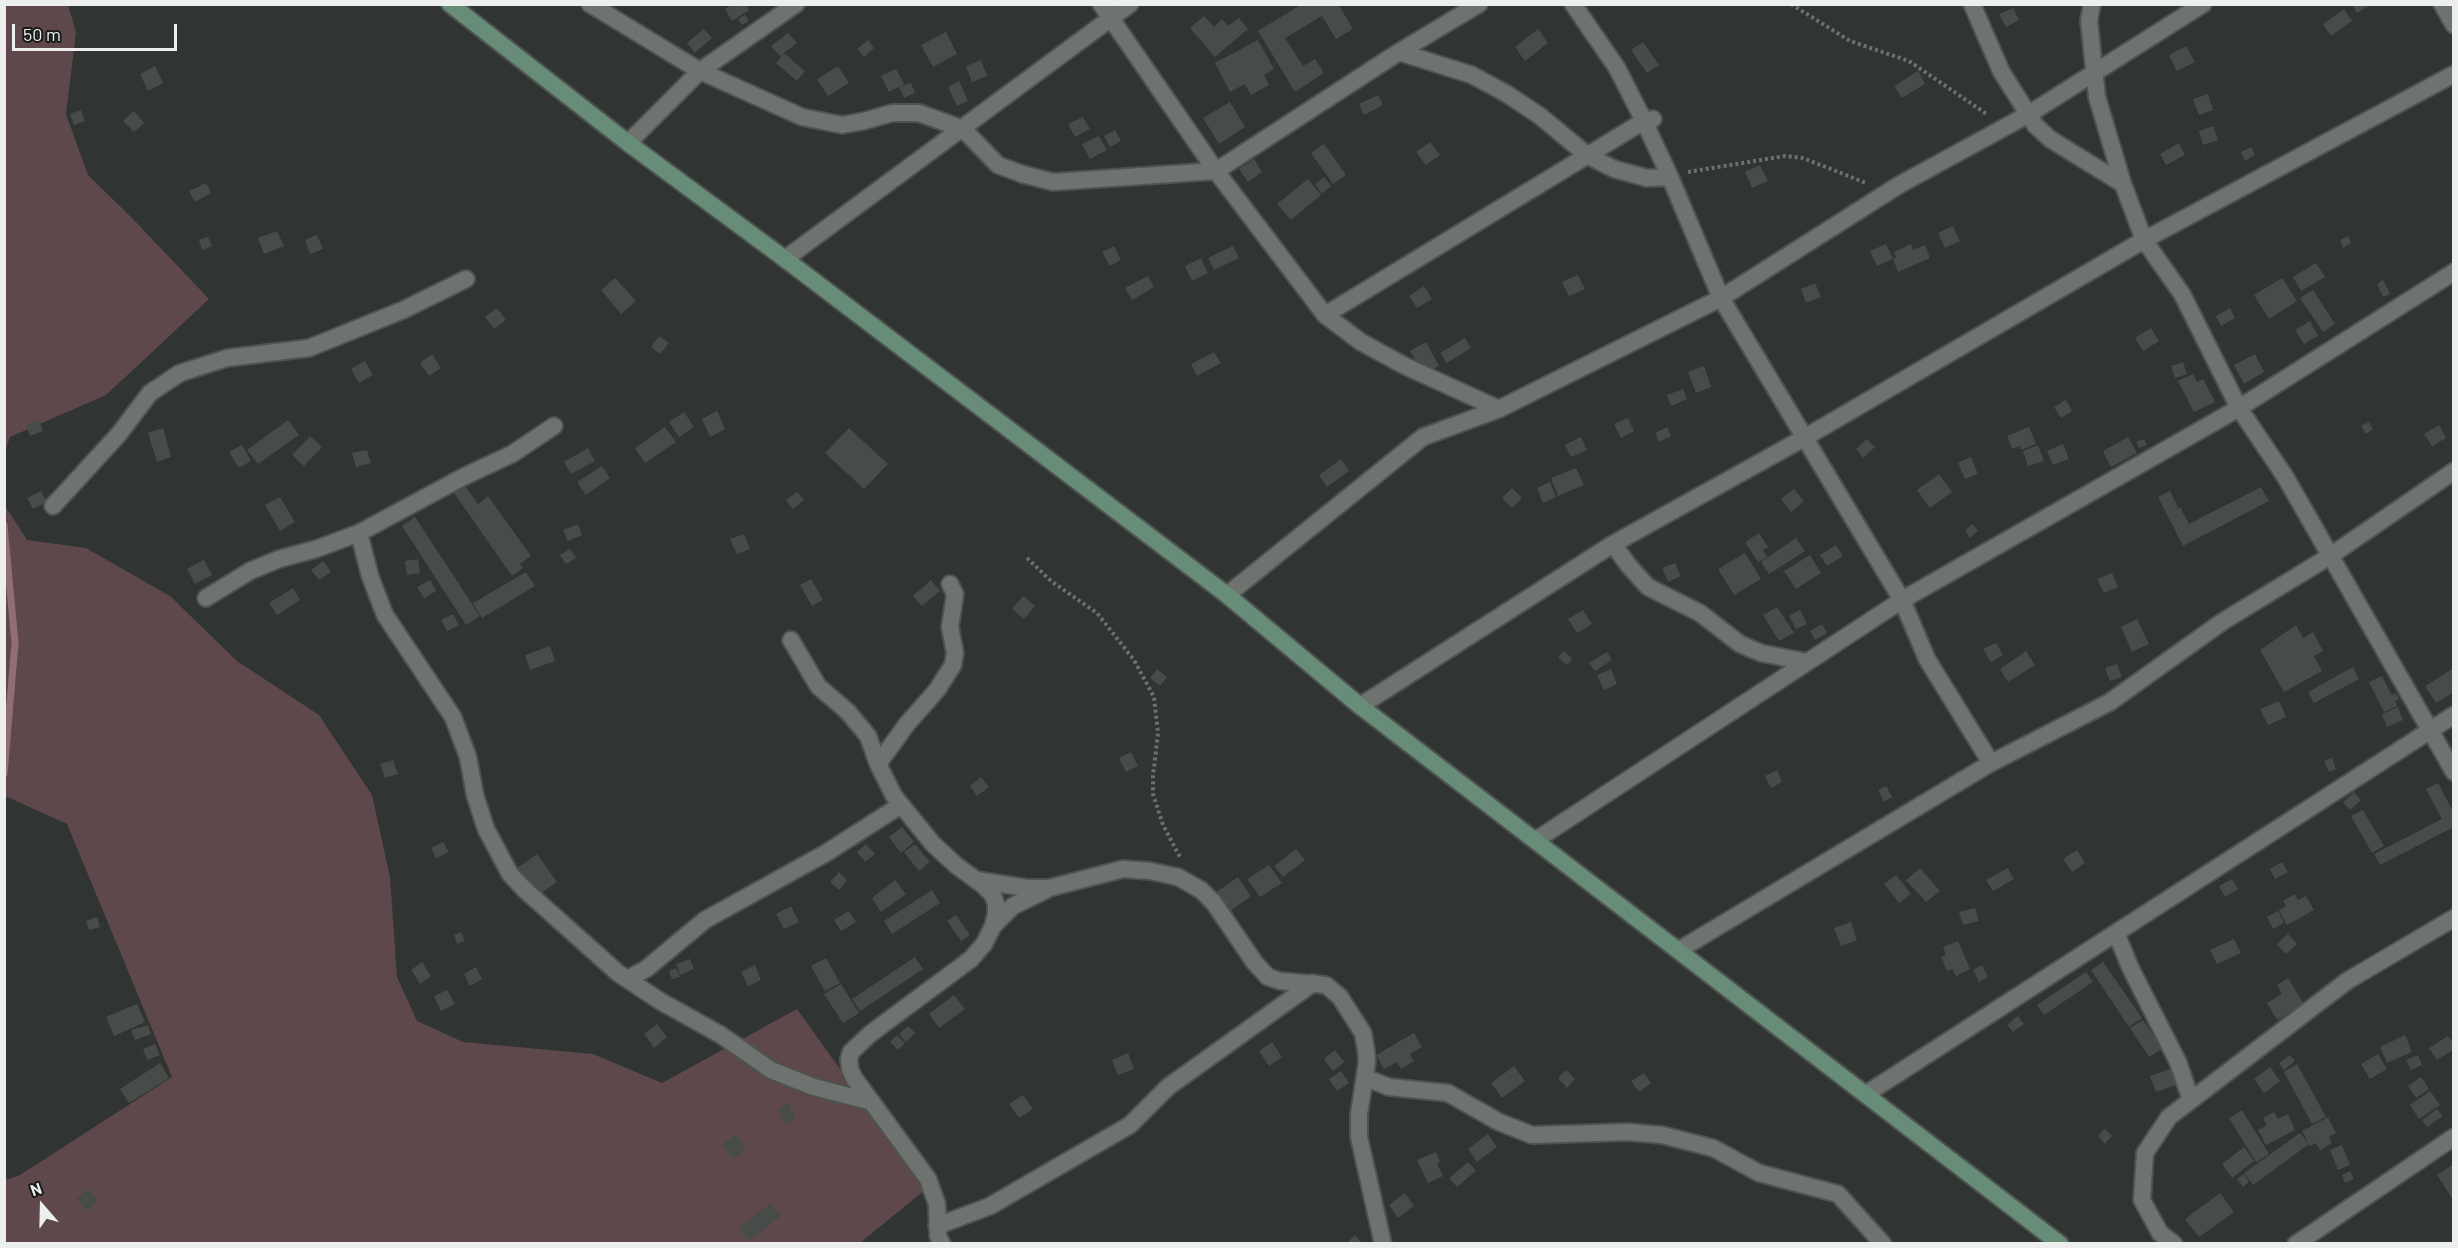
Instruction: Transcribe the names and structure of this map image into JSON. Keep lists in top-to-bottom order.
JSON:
{
  "scale_bar": "50 m",
  "north": "top"
}
